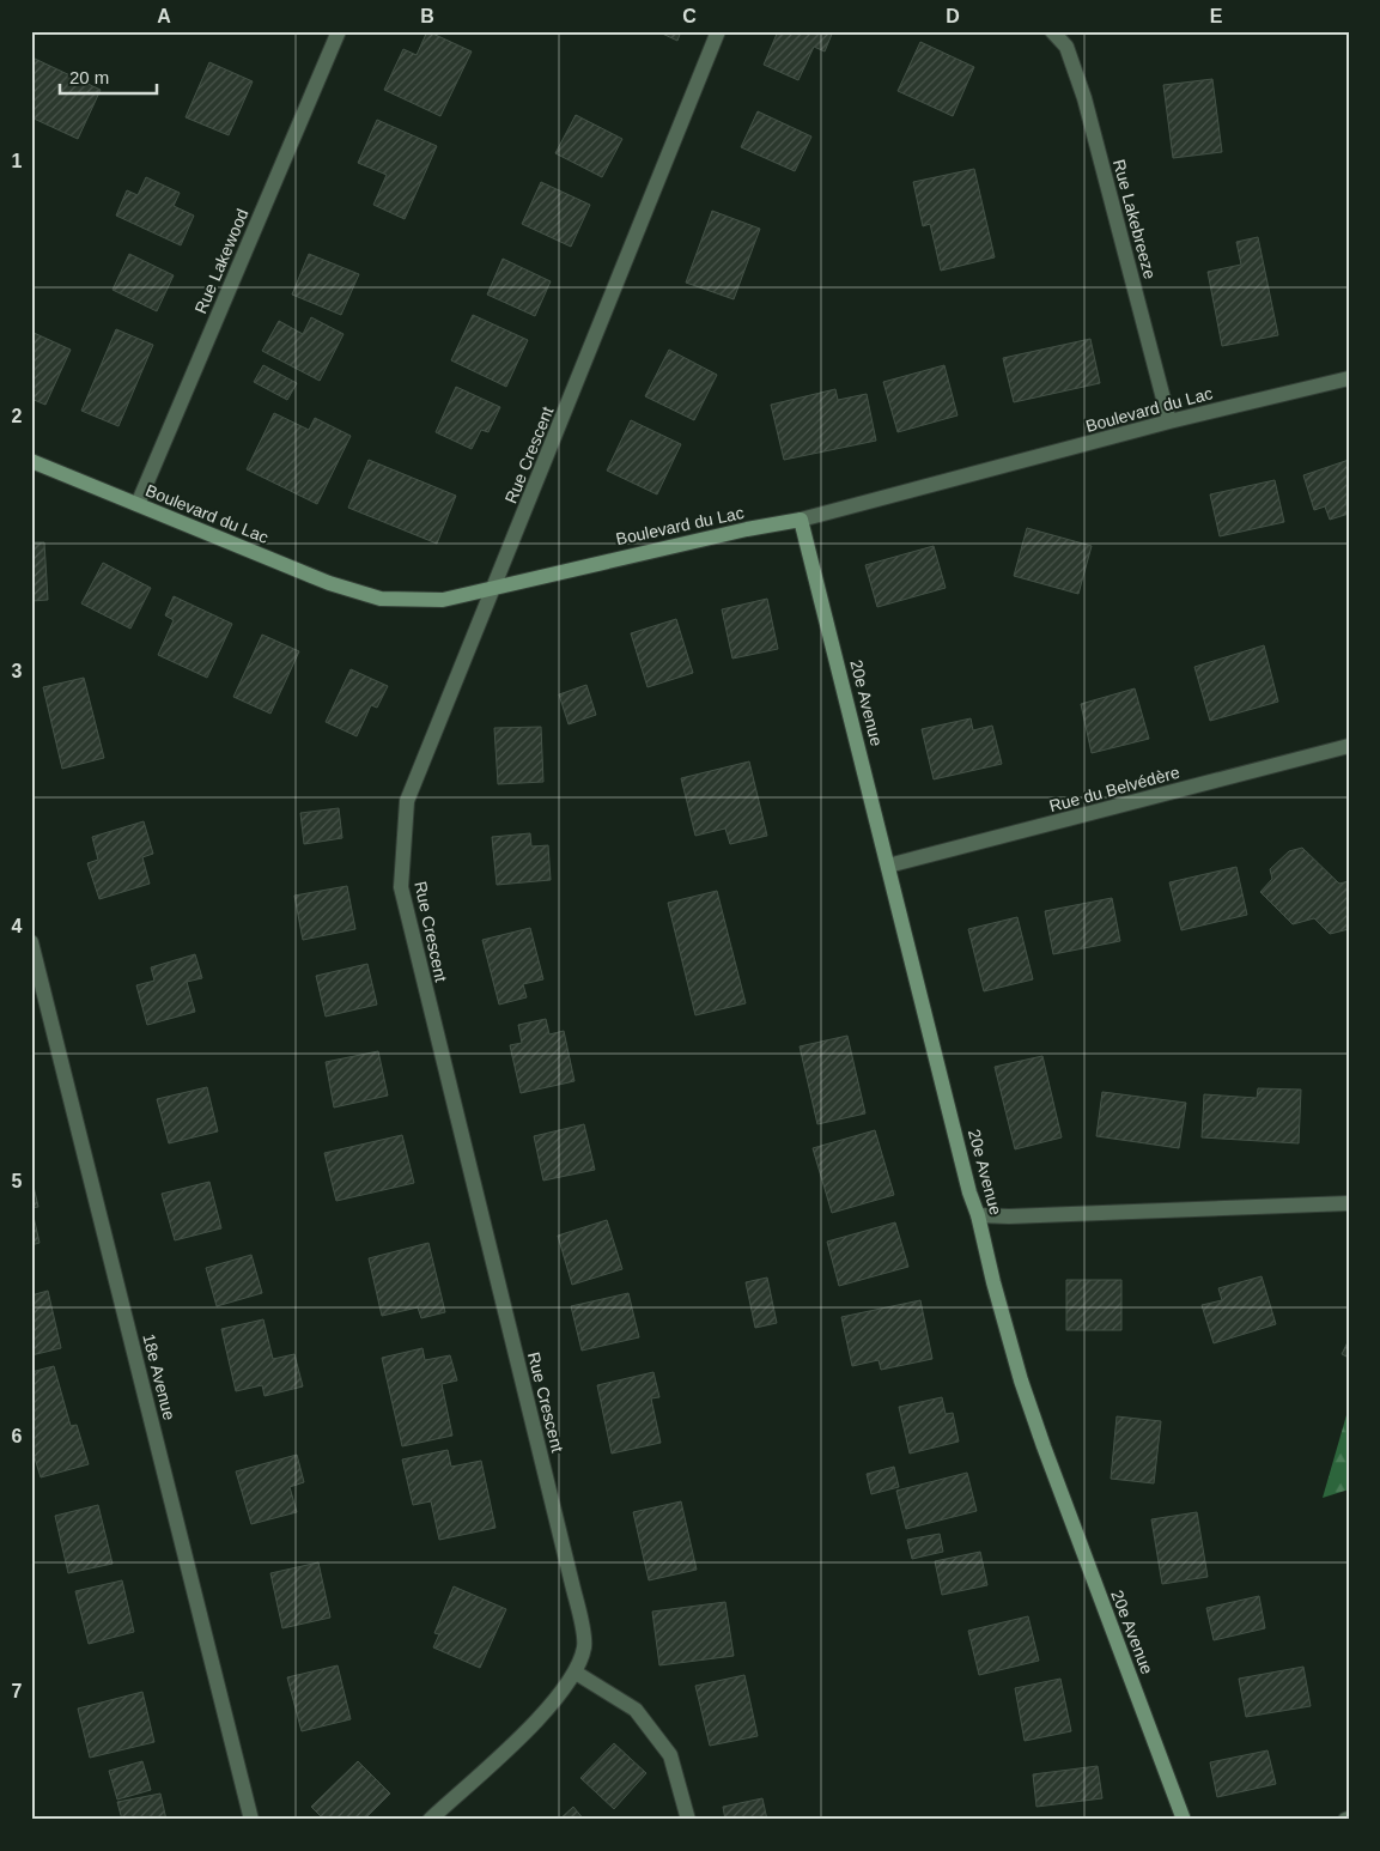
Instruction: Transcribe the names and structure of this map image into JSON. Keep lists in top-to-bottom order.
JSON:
{
  "streets": {
    "street": [
      "Rue Lakebreeze",
      "Rue Lakewood",
      "Boulevard du Lac",
      "Rue Crescent",
      "20e Avenue",
      "Rue du Belvédère",
      "18e Avenue"
    ]
  },
  "crossings": [
    ["Rue Lakebreeze", "Boulevard du Lac"],
    ["Rue Lakewood", "Boulevard du Lac"],
    ["Boulevard du Lac", "Rue Crescent"],
    ["Boulevard du Lac", "20e Avenue"],
    ["20e Avenue", "Rue du Belvédère"]
  ],
  "scale_bar": "20 m",
  "grid": {
    "columns": [
      "A",
      "B",
      "C",
      "D",
      "E"
    ],
    "rows": [
      "1",
      "2",
      "3",
      "4",
      "5",
      "6",
      "7"
    ]
  }
}
